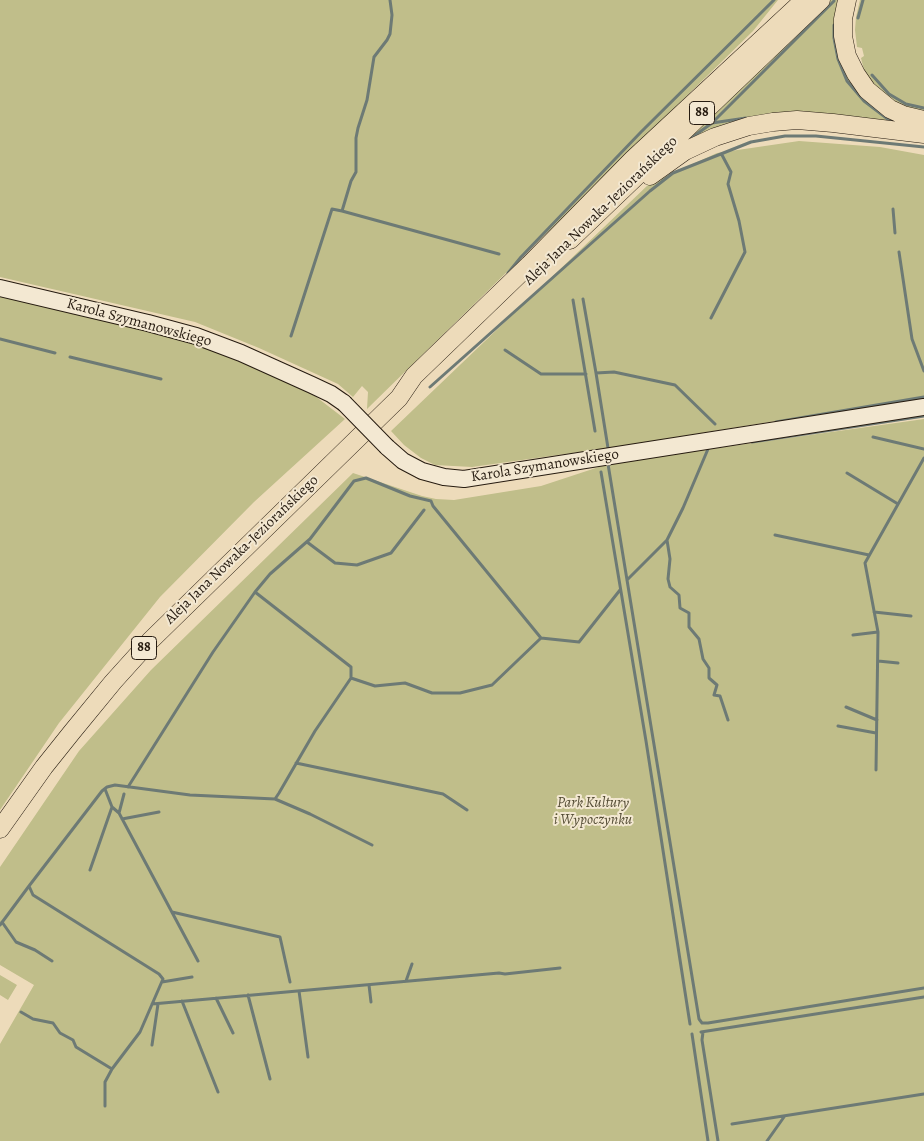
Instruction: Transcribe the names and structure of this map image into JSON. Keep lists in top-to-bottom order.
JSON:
{
  "streets": {
    "main road": ["88", "Aleja Jana Nowaka-Jeziorańskiego"],
    "street": ["Karola Szymanowskiego"]
  },
  "parks": ["Park Kultury i Wypoczynku"]
}
